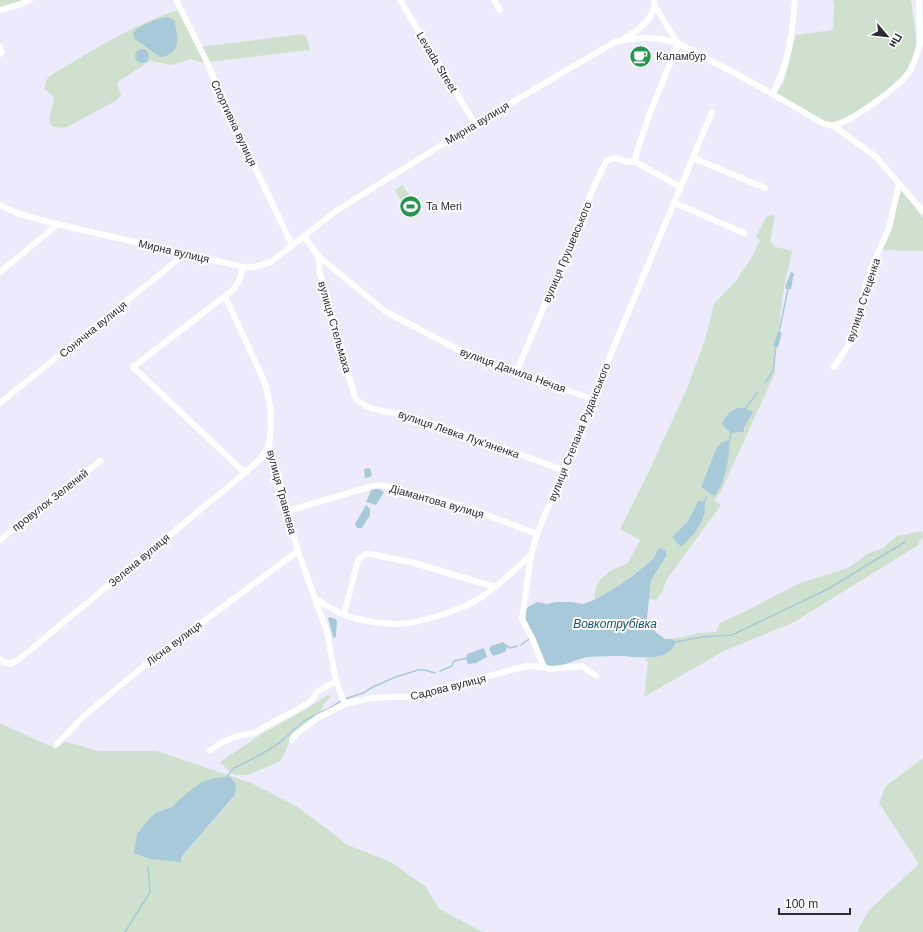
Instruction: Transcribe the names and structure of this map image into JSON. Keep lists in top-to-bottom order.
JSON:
{
  "streets": {
    "street": [
      "Levada Street",
      "Спортивна вулиця",
      "Мирна вулиця",
      "вулиця Грушевського",
      "вулиця Стеценка",
      "вулиця Стельмаха",
      "Сонячна вулиця",
      "вулиця Данила Нечая",
      "вулиця Степана Руданського",
      "вулиця Левка Лук'яненка",
      "вулиця Травнева",
      "провулок Зелений",
      "Діамантова вулиця",
      "Зелена вулиця",
      "Лісна вулиця",
      "Садова вулиця"
    ]
  },
  "crossings": [
    ["Levada Street", "Мирна вулиця"],
    ["Спортивна вулиця", "Мирна вулиця"],
    ["Мирна вулиця", "вулиця Стеценка"],
    ["Мирна вулиця", "Сонячна вулиця"],
    ["Мирна вулиця", "вулиця Данила Нечая"],
    ["вулиця Грушевського", "вулиця Данила Нечая"],
    ["вулиця Грушевського", "вулиця Степана Руданського"],
    ["вулиця Стельмаха", "вулиця Данила Нечая"],
    ["вулиця Стельмаха", "вулиця Левка Лук'яненка"],
    ["вулиця Данила Нечая", "вулиця Степана Руданського"],
    ["вулиця Степана Руданського", "вулиця Левка Лук'яненка"],
    ["вулиця Степана Руданського", "Діамантова вулиця"],
    ["вулиця Степана Руданського", "Садова вулиця"],
    ["вулиця Травнева", "Діамантова вулиця"],
    ["вулиця Травнева", "Зелена вулиця"],
    ["вулиця Травнева", "Лісна вулиця"],
    ["вулиця Травнева", "Садова вулиця"]
  ],
  "water": ["Вовкотрубівка"],
  "places": {
    "cafe": ["Каламбур"],
    "sports": ["Ta Meri"]
  },
  "scale_bar": "100 m",
  "north": "bottom right"
}
